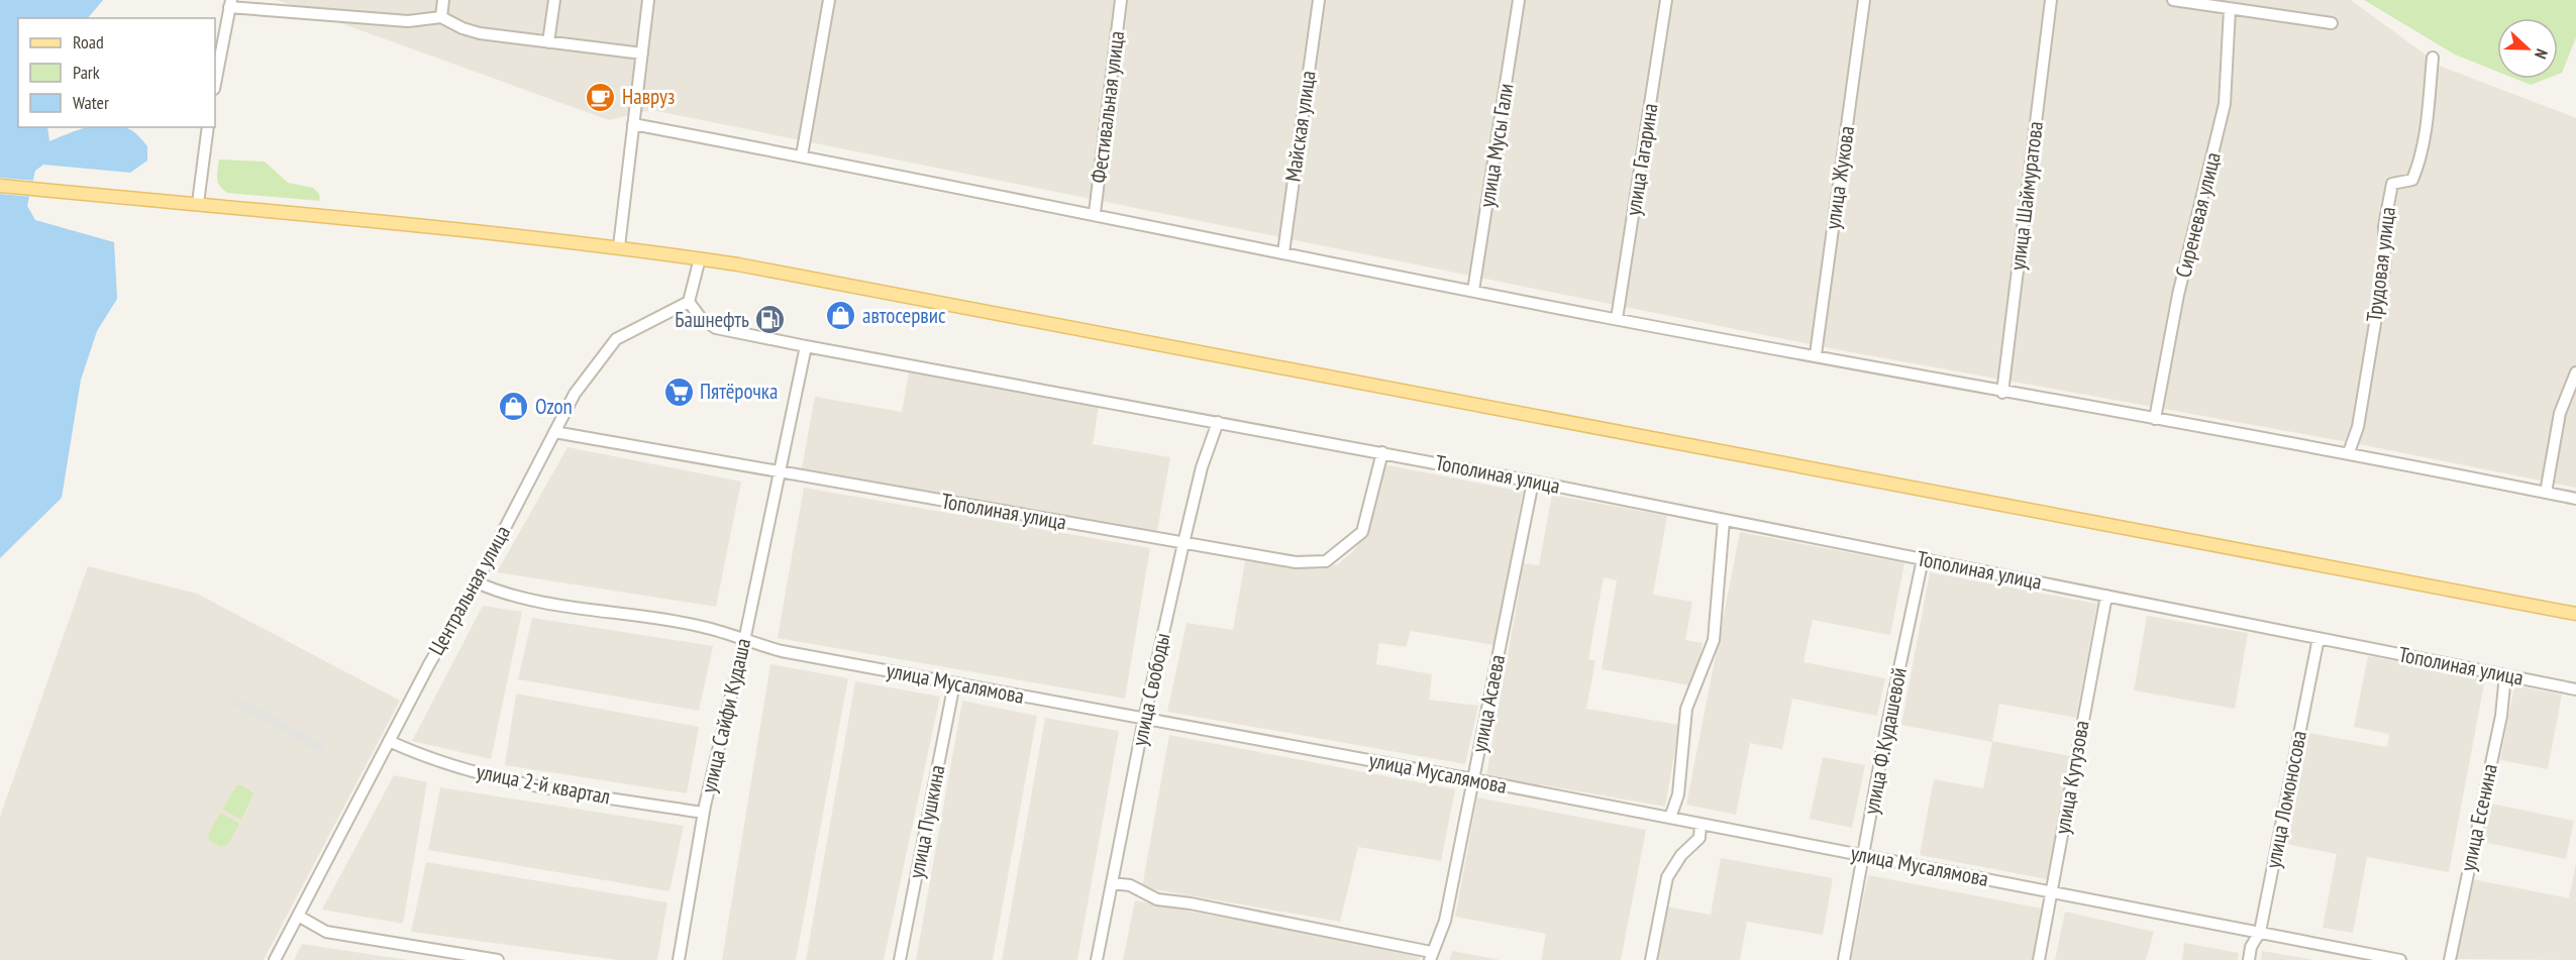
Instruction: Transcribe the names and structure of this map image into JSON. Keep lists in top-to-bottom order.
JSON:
{
  "streets": {
    "street": [
      "Фестивальная улица",
      "Майская улица",
      "улица Мусы Гали",
      "улица Гагарина",
      "улица Жукова",
      "улица Шаймуратова",
      "Сиреневая улица",
      "Трудовая улица",
      "Тополиная улица",
      "Центральная улица",
      "улица Мусалямова",
      "улица Свободы",
      "улица Асаева",
      "улица Сайфи Кудаша",
      "улица Ф.Кудашевой",
      "улица Кутузова",
      "улица 2-й квартал",
      "улица Ломоносова",
      "улица Есенина",
      "улица Пушкина"
    ]
  },
  "crossings": [
    ["Тополиная улица", "Центральная улица"],
    ["Тополиная улица", "улица Свободы"],
    ["Тополиная улица", "улица Асаева"],
    ["Тополиная улица", "улица Сайфи Кудаша"],
    ["Тополиная улица", "улица Ф.Кудашевой"],
    ["Тополиная улица", "улица Кутузова"],
    ["Тополиная улица", "улица Ломоносова"],
    ["Тополиная улица", "улица Есенина"],
    ["Центральная улица", "улица Мусалямова"],
    ["Центральная улица", "улица 2-й квартал"],
    ["улица Мусалямова", "улица Свободы"],
    ["улица Мусалямова", "улица Асаева"],
    ["улица Мусалямова", "улица Сайфи Кудаша"],
    ["улица Мусалямова", "улица Ф.Кудашевой"],
    ["улица Мусалямова", "улица Кутузова"],
    ["улица Мусалямова", "улица Ломоносова"],
    ["улица Мусалямова", "улица Пушкина"],
    ["улица Сайфи Кудаша", "улица 2-й квартал"]
  ],
  "places": {
    "cafe": ["Навруз"],
    "shop": ["автосервис", "Ozon"],
    "fuel station": ["Башнефть"],
    "supermarket": ["Пятёрочка"]
  },
  "legend": ["Road", "Park", "Water"],
  "north": "right"
}
